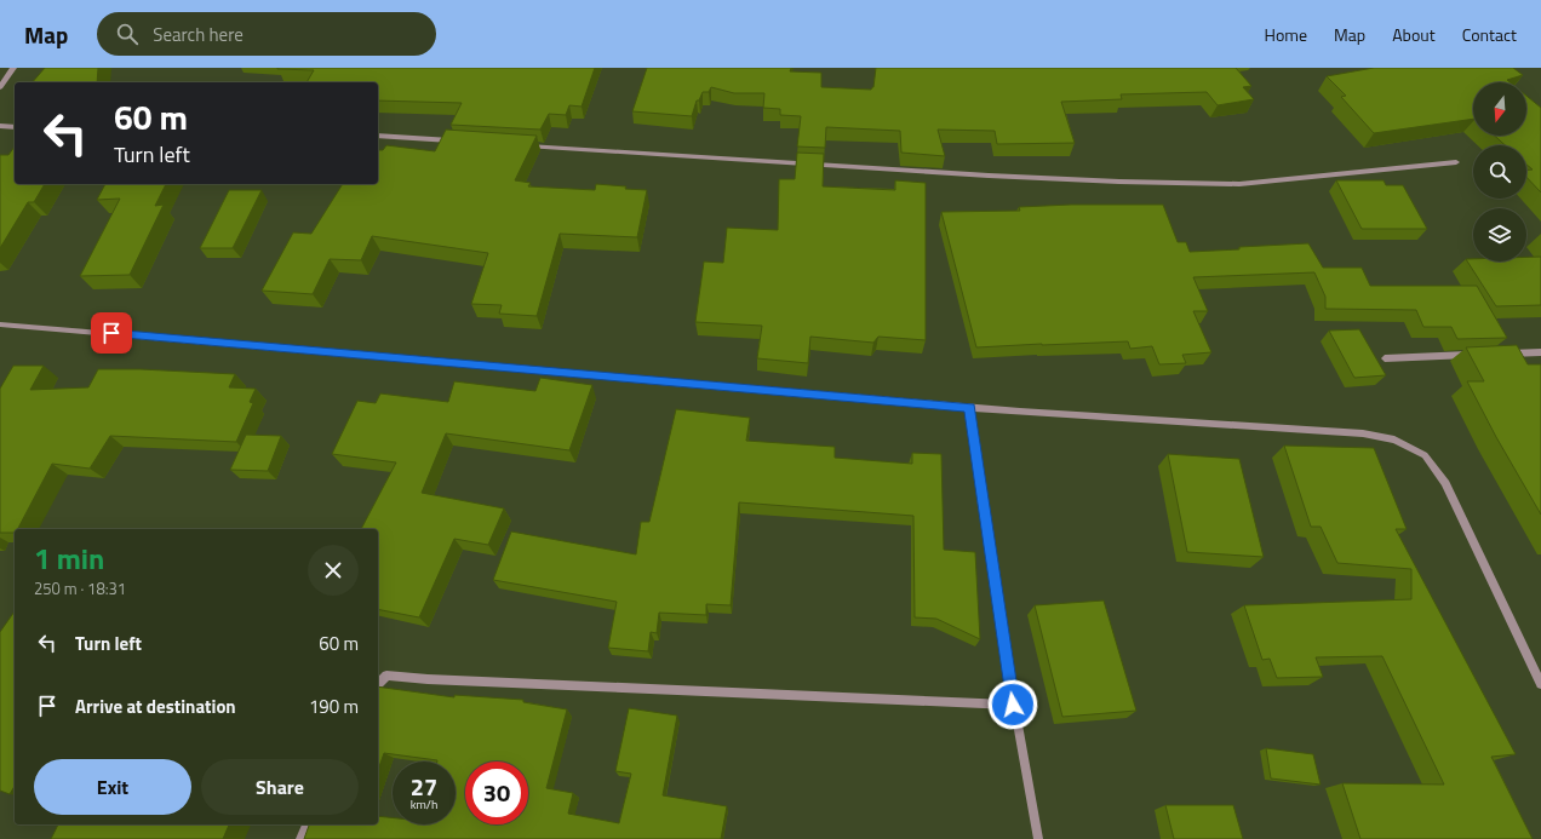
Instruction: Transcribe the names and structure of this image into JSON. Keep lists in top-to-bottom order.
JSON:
{
  "north": "bottom",
  "page": {
    "header": "Map",
    "search": "Search here",
    "nav": [
      "Home",
      "Map",
      "About",
      "Contact"
    ],
    "turn": ["60 m", "Turn left"],
    "heading": ["1 min", "250 m · 18:31"],
    "list": [
      {
        "name": "Turn left",
        "value": "60 m"
      },
      {
        "name": "Arrive at destination",
        "value": "190 m"
      }
    ],
    "buttons": ["Exit", "Share"],
    "speed": "27 km/h",
    "limit": "30"
  }
}
